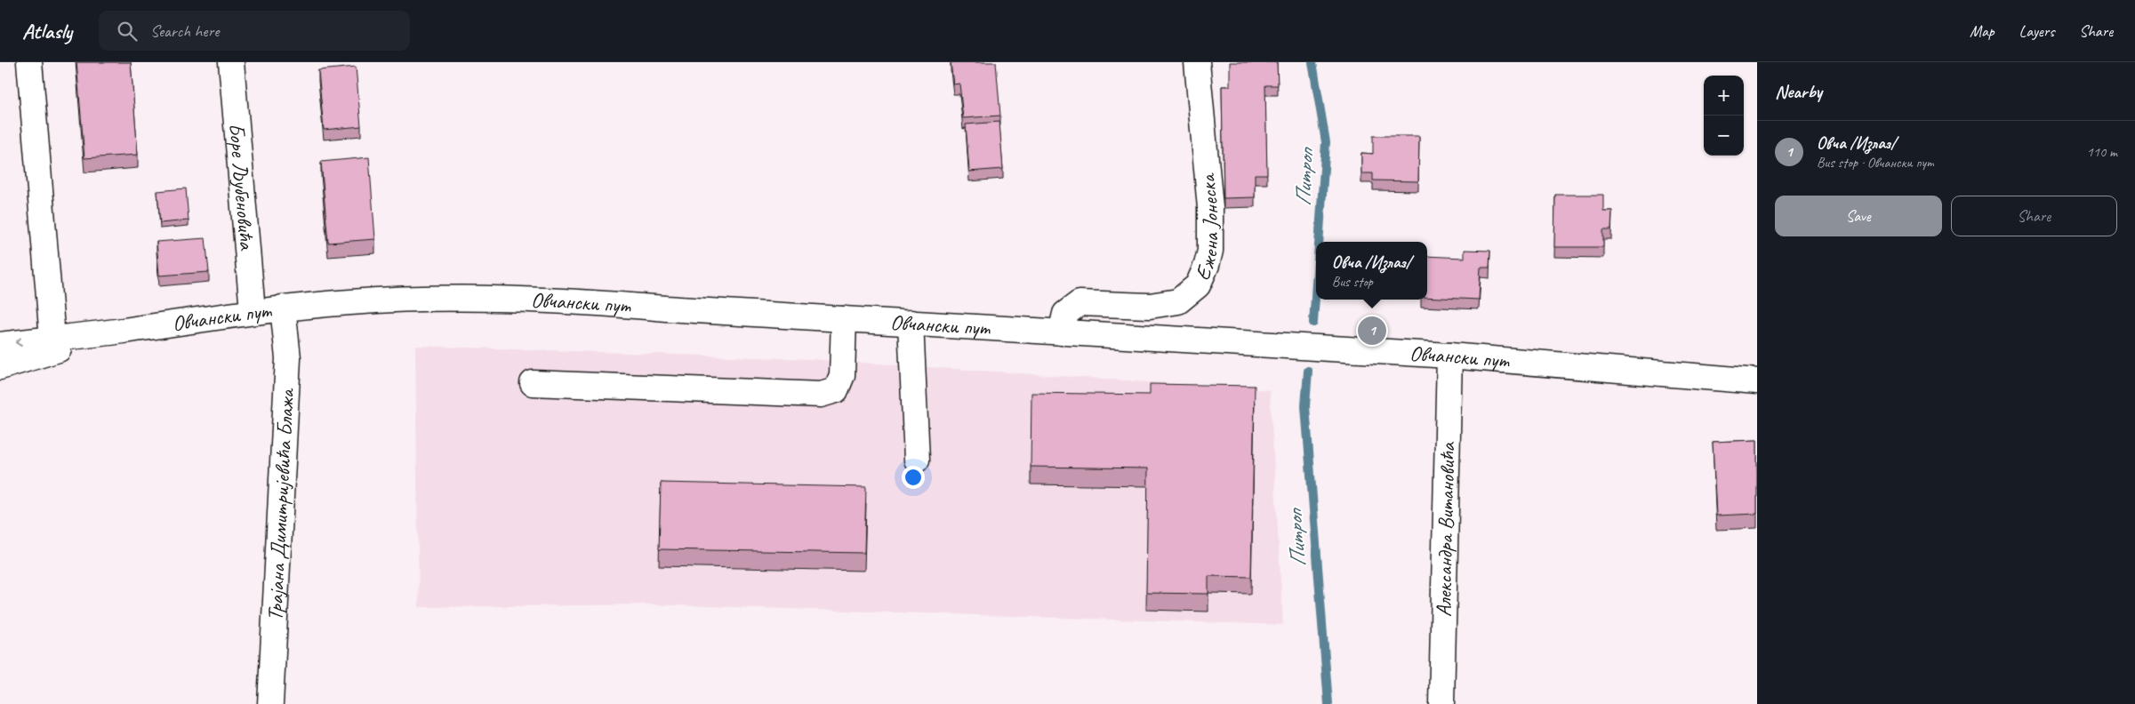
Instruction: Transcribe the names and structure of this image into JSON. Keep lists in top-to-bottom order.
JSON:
{
  "streets": {
    "street": [
      "Боре Љубеновића",
      "Ежена Јонеска",
      "Овчански пут",
      "Трајана Димитријевића Блажа",
      "Александра Витановића"
    ]
  },
  "crossings": [
    ["Боре Љубеновића", "Овчански пут"],
    ["Ежена Јонеска", "Овчански пут"],
    ["Овчански пут", "Трајана Димитријевића Блажа"],
    ["Овчански пут", "Александра Витановића"]
  ],
  "water": ["Питроп"],
  "page": {
    "header": "Atlasly",
    "search": "Search here",
    "nav": ["Map", "Layers", "Share"],
    "heading": "Nearby",
    "map_buttons": ["+", "−"],
    "list": [
      {
        "mark": "1",
        "name": "Овча /Излаз/",
        "note": "Bus stop · Овчански пут",
        "value": "110 m"
      }
    ],
    "buttons": ["Save", "Share"],
    "popup": ["Овча /Излаз/", "Bus stop"],
    "pins": "1"
  }
}
